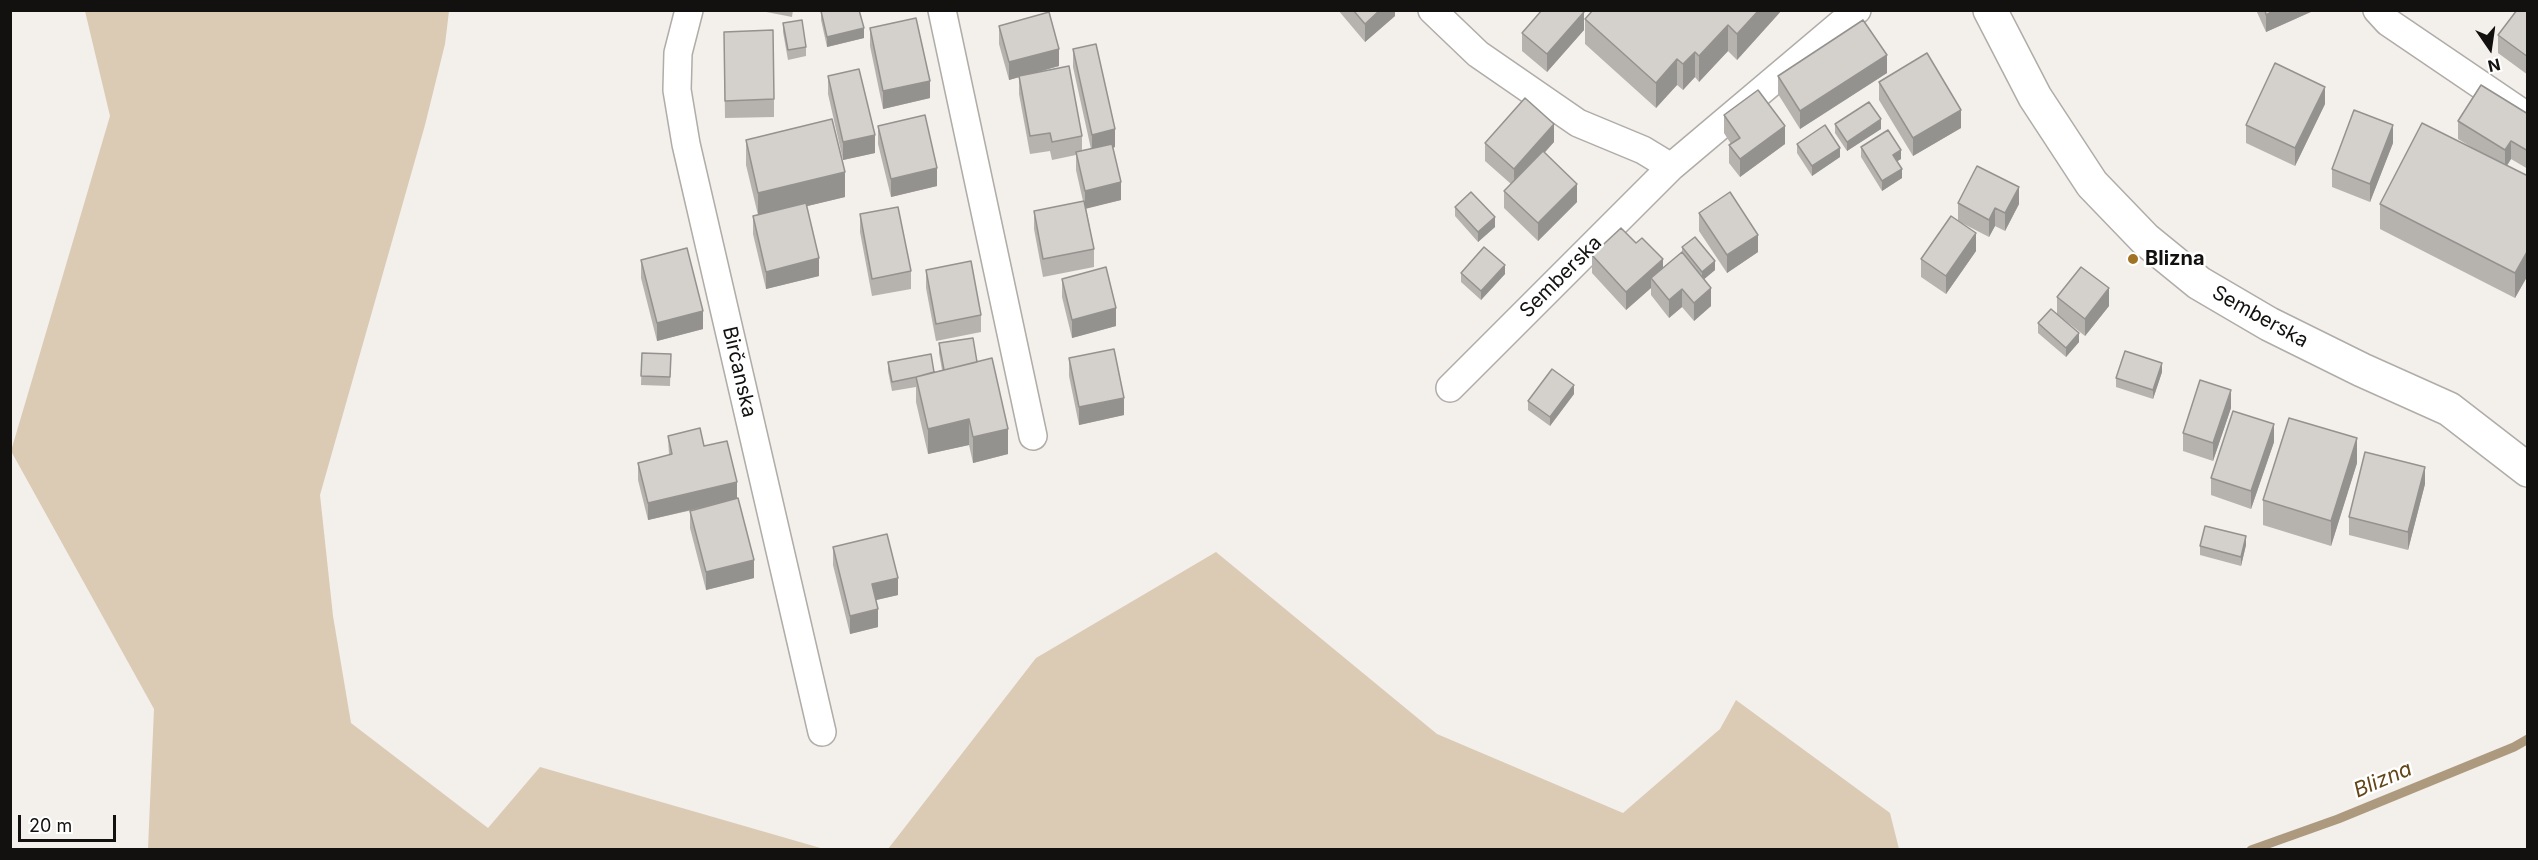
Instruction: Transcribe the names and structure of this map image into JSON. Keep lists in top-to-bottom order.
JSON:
{
  "streets": {
    "main road": ["Semberska"],
    "street": ["Birčanska"]
  },
  "water": ["Blizna"],
  "places": ["Blizna"],
  "scale_bar": "20 m",
  "north": "bottom"
}
